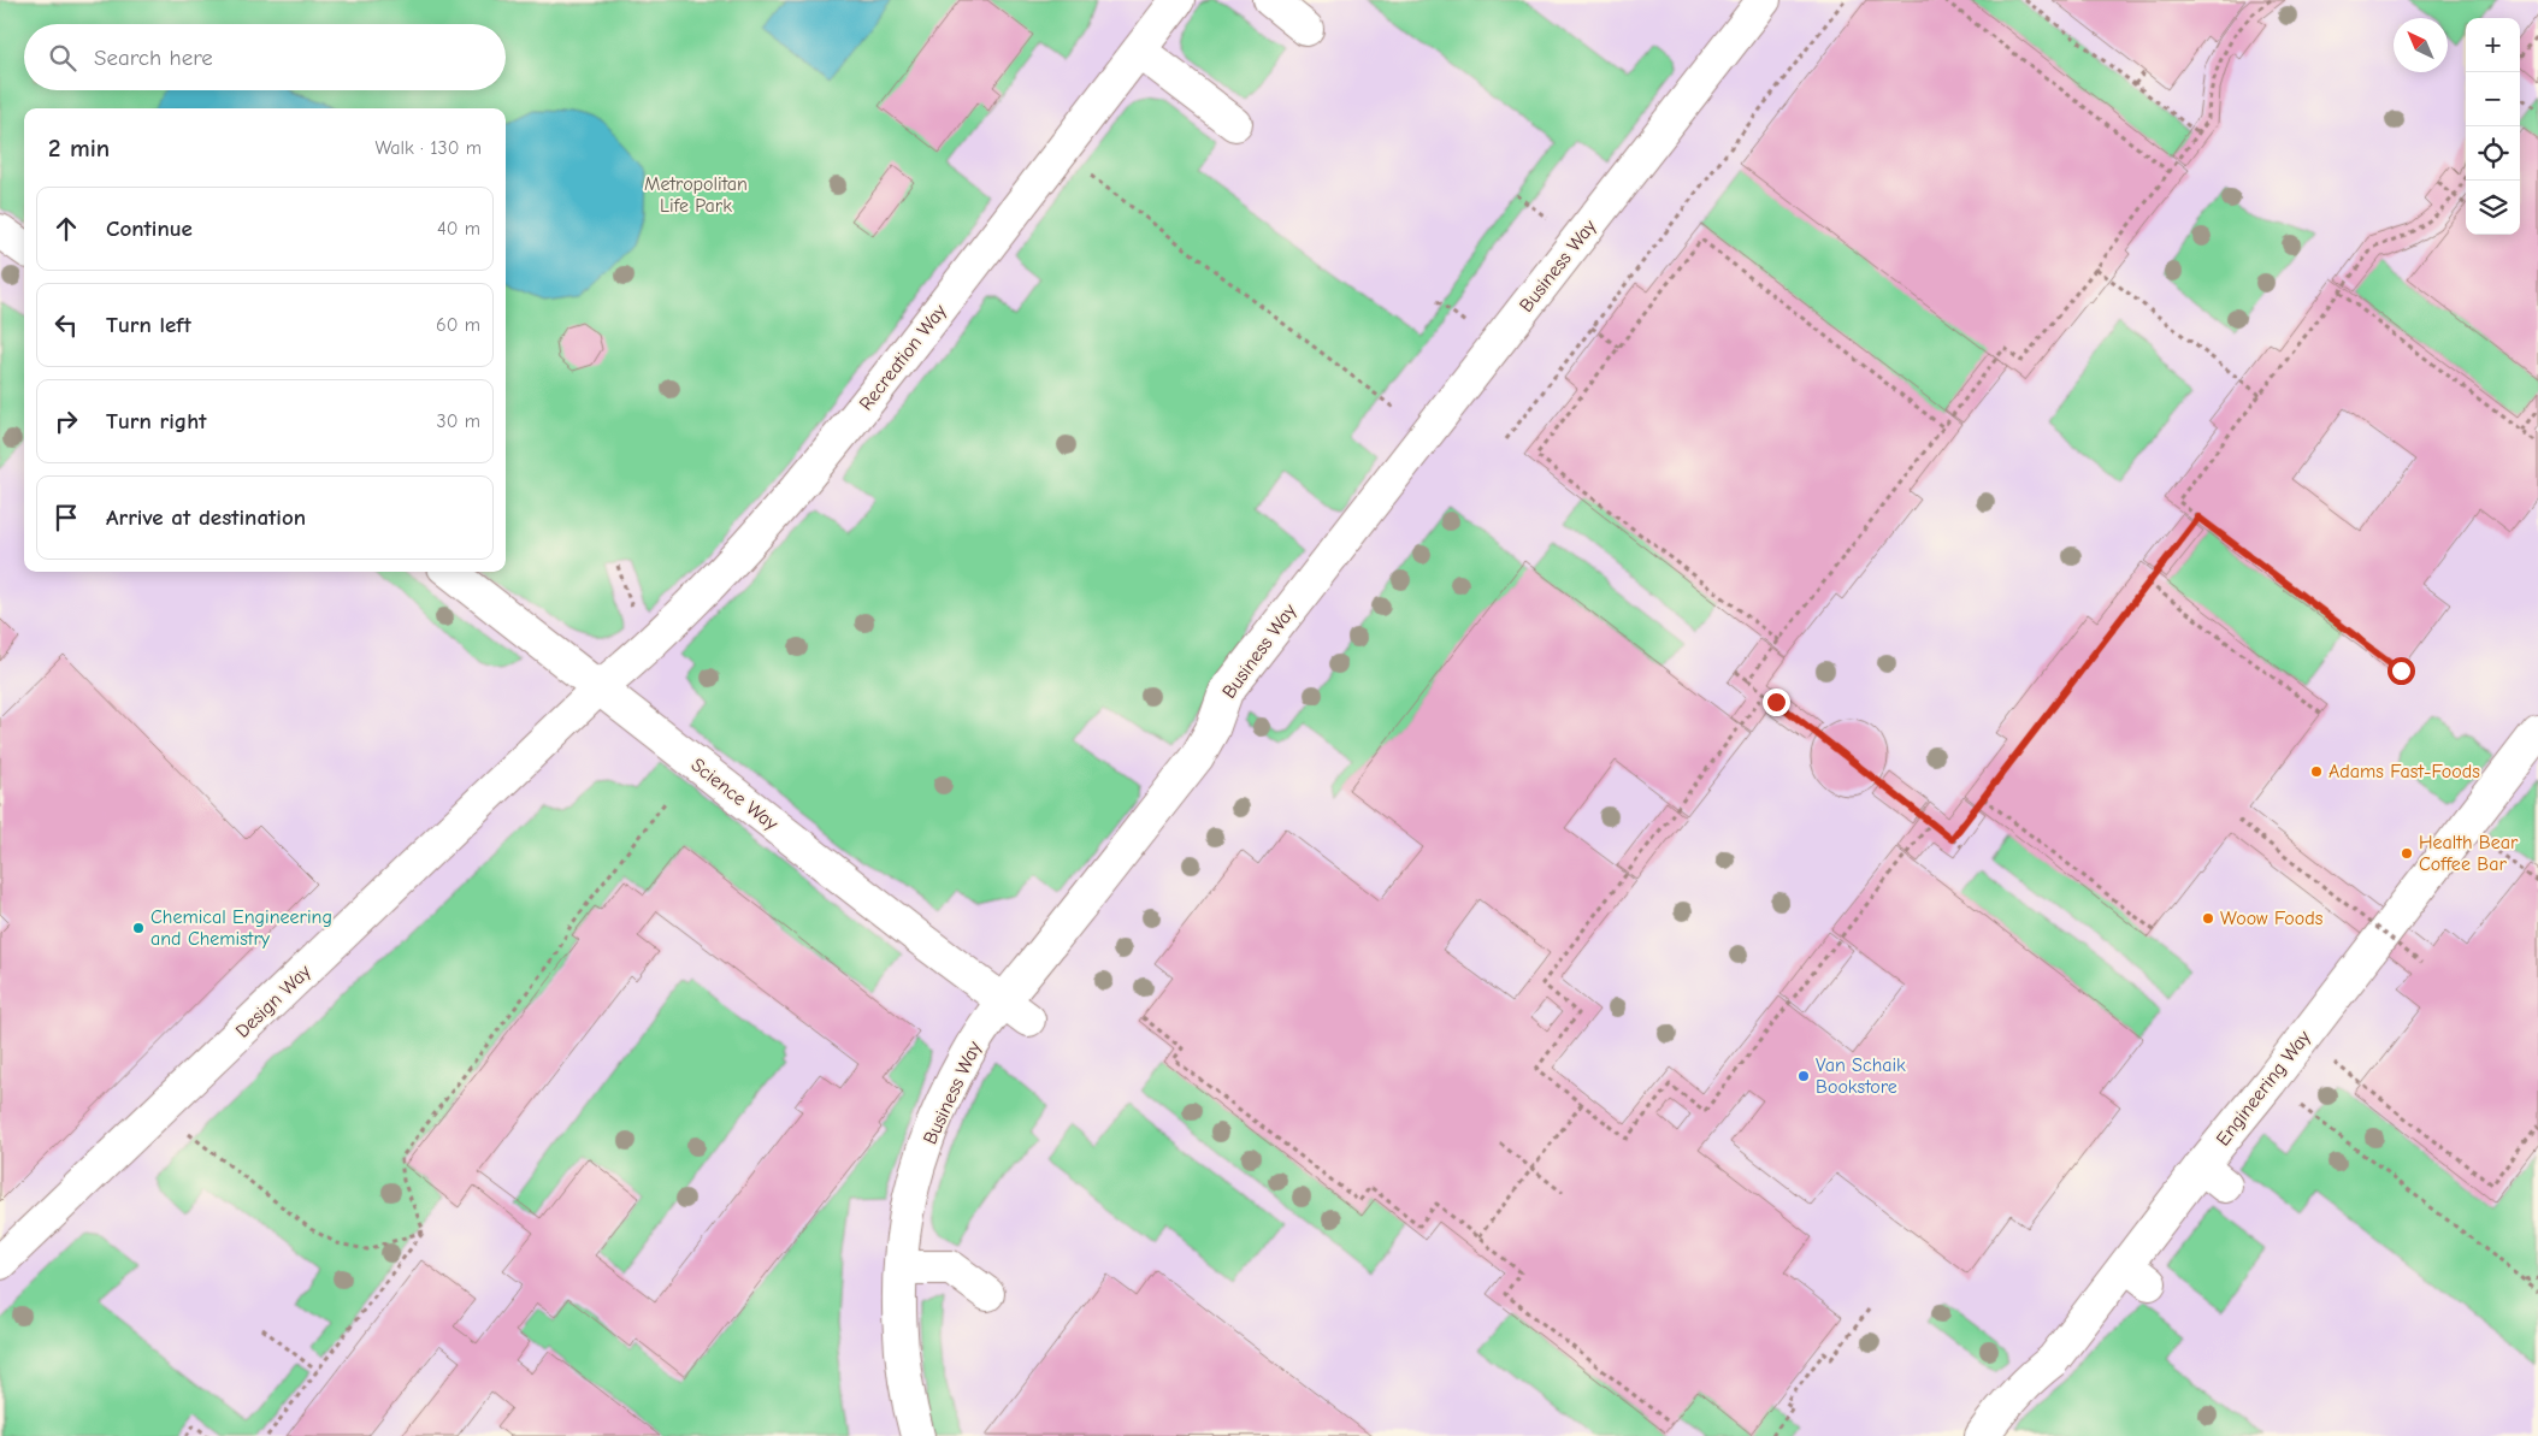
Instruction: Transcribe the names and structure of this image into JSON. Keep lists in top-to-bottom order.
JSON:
{
  "streets": {
    "lane": [
      "Business Way",
      "Recreation Way",
      "Science Way",
      "Design Way",
      "Engineering Way"
    ]
  },
  "crossings": [
    ["Business Way", "Science Way"],
    ["Recreation Way", "Science Way"],
    ["Recreation Way", "Design Way"],
    ["Science Way", "Design Way"]
  ],
  "parks": ["Metropolitan Life Park"],
  "places": [
    "Adams Fast-Foods",
    "Health Bear Coffee Bar",
    "Woow Foods",
    "Chemical Engineering and Chemistry",
    "Van Schaik Bookstore"
  ],
  "north": "top left",
  "page": {
    "map_buttons": ["+", "−"],
    "search": "Search here",
    "heading": ["2 min", "Walk · 130 m"],
    "list": [
      ["Continue", "40 m"],
      ["Turn left", "60 m"],
      ["Turn right", "30 m"],
      "Arrive at destination"
    ]
  }
}
